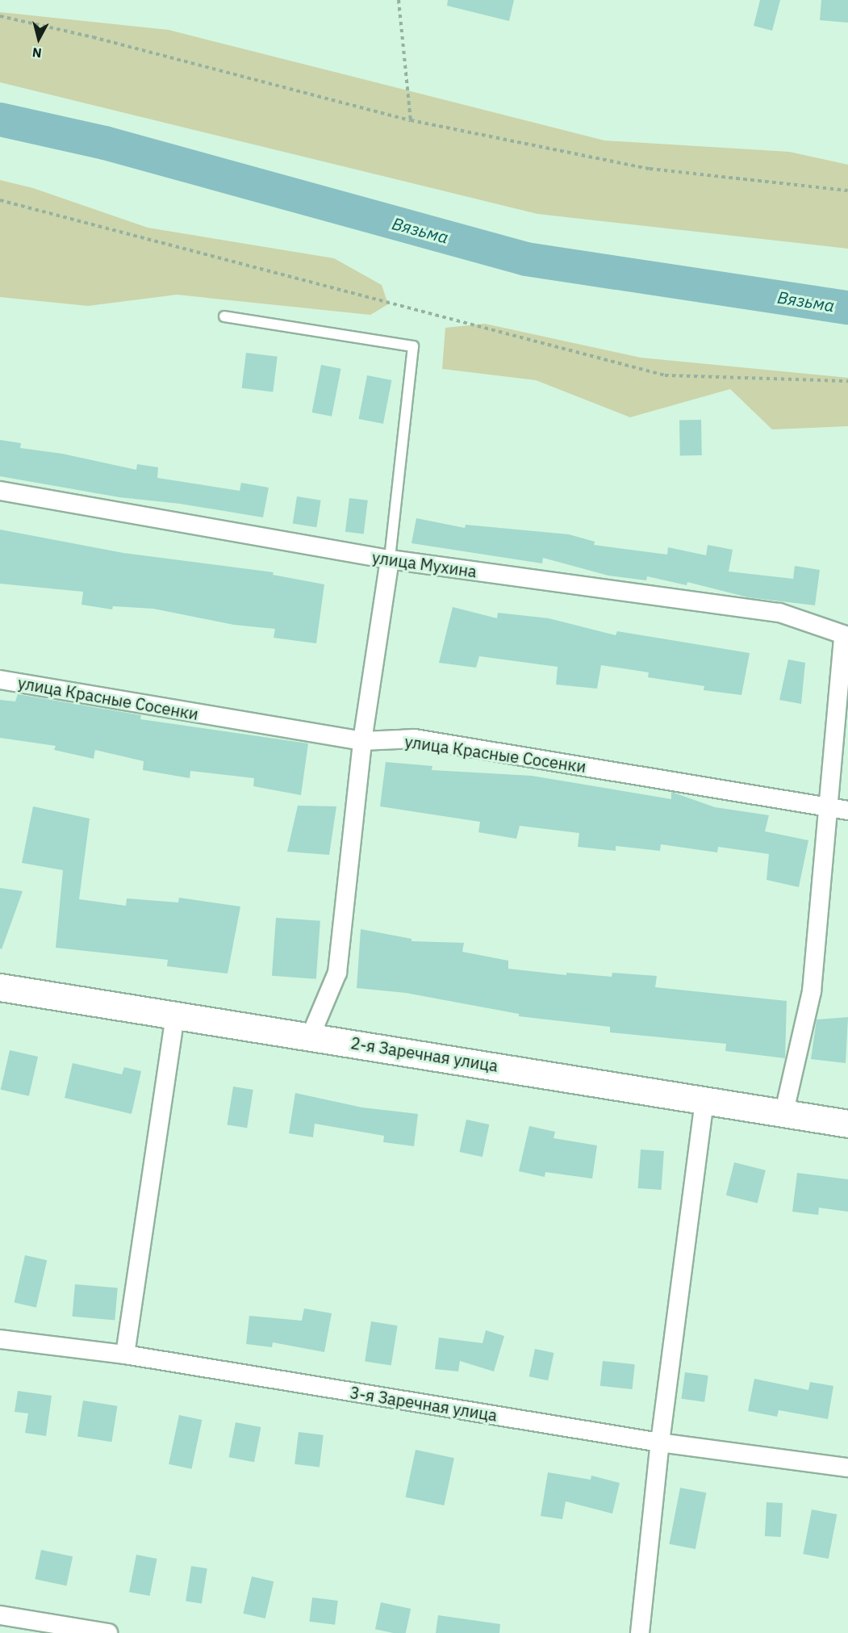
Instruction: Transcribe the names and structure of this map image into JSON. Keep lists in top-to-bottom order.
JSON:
{
  "streets": {
    "main road": ["2-я Заречная улица"],
    "street": ["улица Мухина", "улица Красные Сосенки", "3-я Заречная улица"]
  },
  "water": ["Вязьма"],
  "north": "bottom"
}
